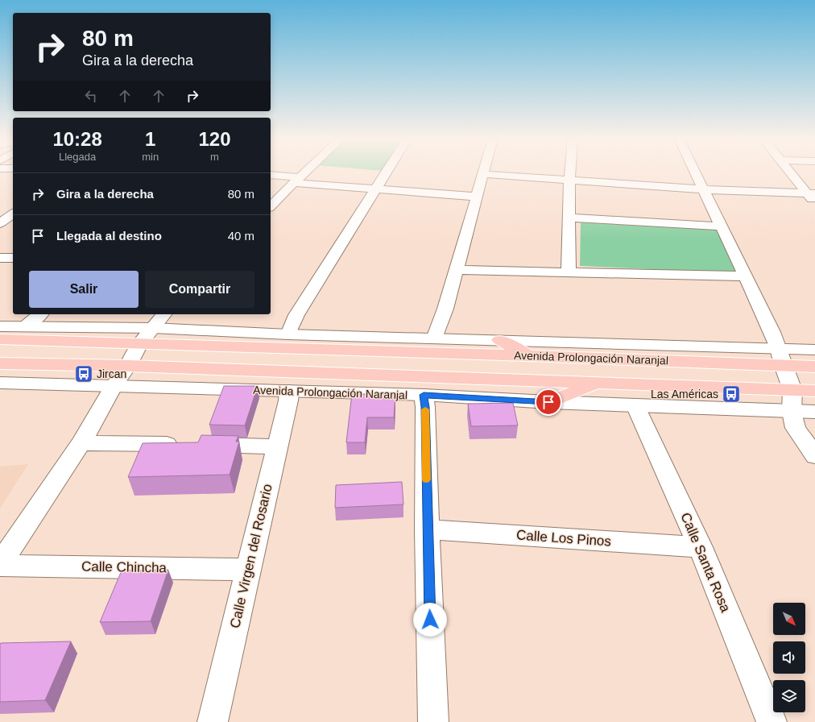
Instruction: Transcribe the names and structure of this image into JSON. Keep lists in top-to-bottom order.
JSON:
{
  "streets": {
    "main road": ["Avenida Prolongación Naranjal"],
    "street": [
      "Calle Los Pinos",
      "Calle Virgen del Rosario",
      "Calle Santa Rosa",
      "Calle Chincha"
    ]
  },
  "crossings": [
    ["Avenida Prolongación Naranjal", "Calle Virgen del Rosario"],
    ["Avenida Prolongación Naranjal", "Calle Santa Rosa"],
    ["Calle Los Pinos", "Calle Santa Rosa"],
    ["Calle Virgen del Rosario", "Calle Chincha"]
  ],
  "places": {
    "bus stop": ["Jircan", "Las Américas"]
  },
  "north": "bottom right",
  "page": {
    "turn": ["80 m", "Gira a la derecha"],
    "eta": [
      "10:28",
      "Llegada",
      "1",
      "min",
      "120",
      "m"
    ],
    "list": [
      {
        "name": "Gira a la derecha",
        "value": "80 m"
      },
      {
        "name": "Llegada al destino",
        "value": "40 m"
      }
    ],
    "buttons": ["Salir", "Compartir"]
  }
}
